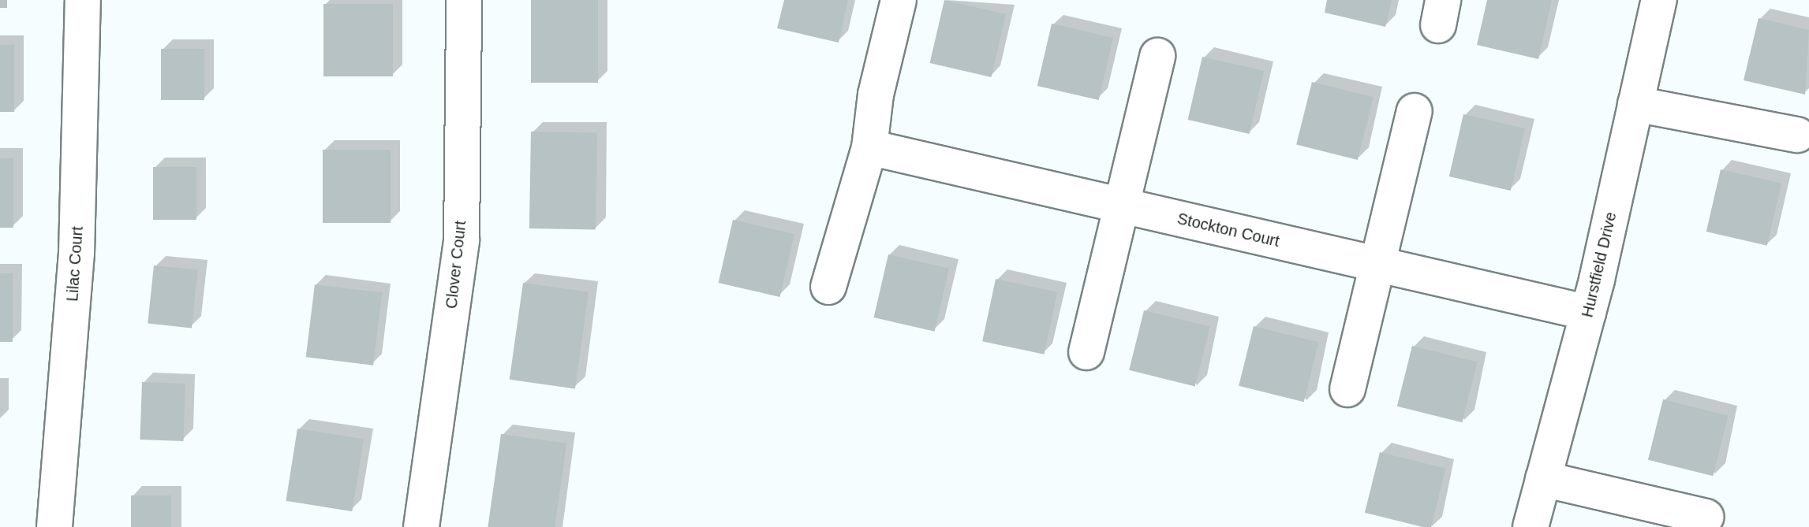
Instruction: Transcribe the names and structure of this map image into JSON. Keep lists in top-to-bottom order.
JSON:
{
  "streets": {
    "street": [
      "Stockton Court",
      "Lilac Court",
      "Clover Court",
      "Hurstfield Drive"
    ]
  },
  "crossings": [
    ["Stockton Court", "Hurstfield Drive"]
  ]
}
